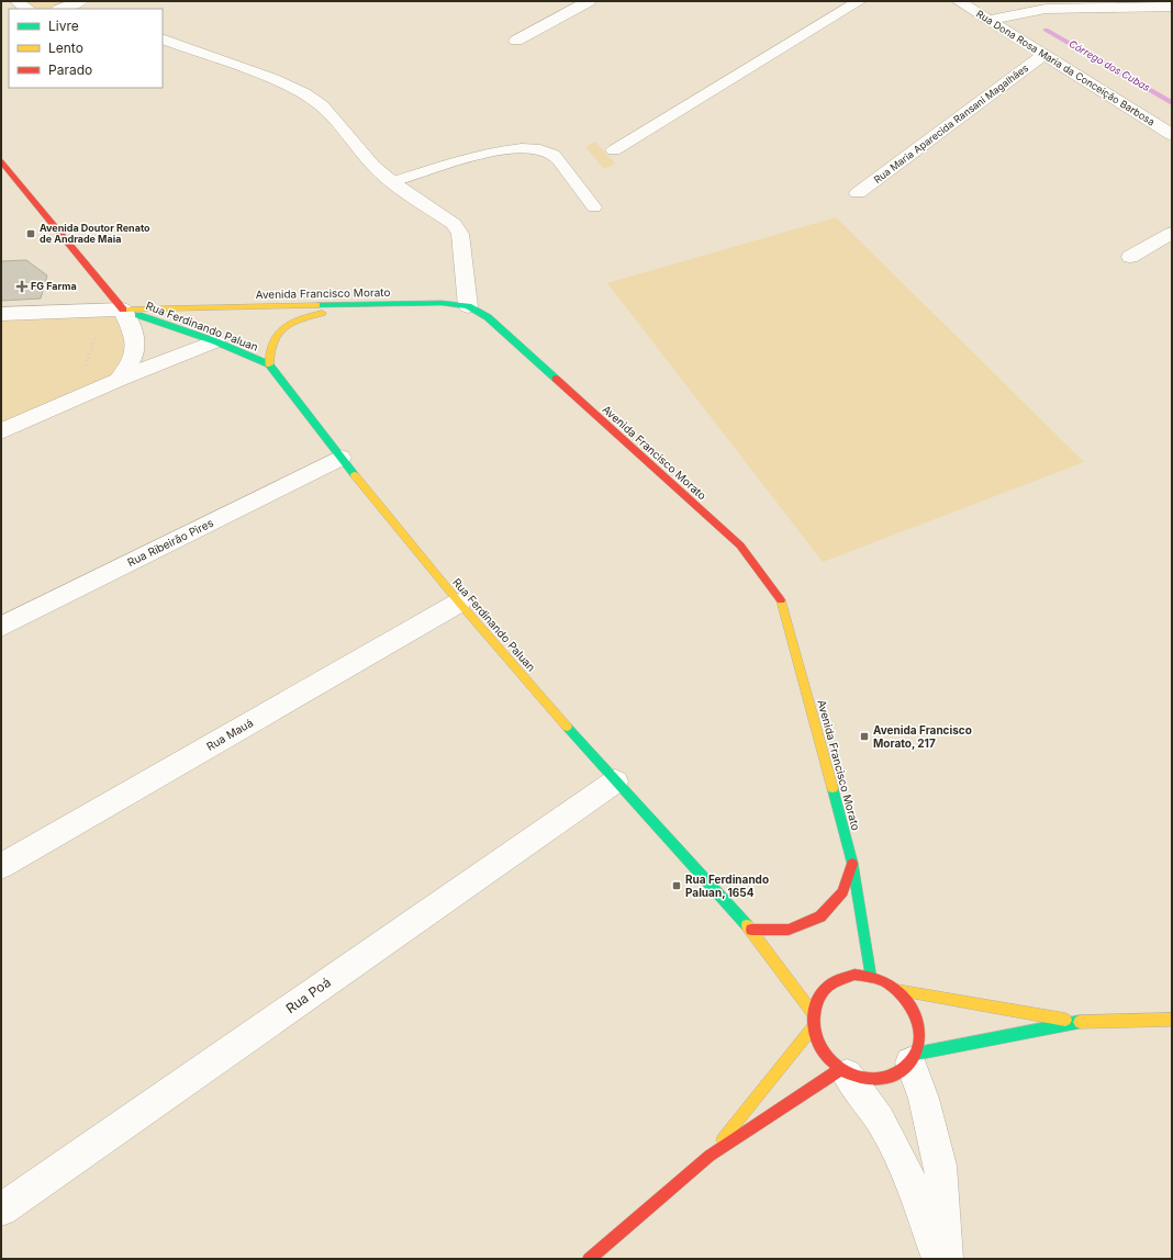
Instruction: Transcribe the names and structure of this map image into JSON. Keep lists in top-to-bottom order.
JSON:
{
  "streets": {
    "street": [
      "Rua Dona Rosa Maria da Conceição Barbosa",
      "Rua Maria Aparecida Ransani Magalhães",
      "Avenida Francisco Morato",
      "Rua Ferdinando Paluan",
      "Rua Ribeirão Pires",
      "Rua Mauá",
      "Rua Poá"
    ]
  },
  "crossings": [
    ["Rua Dona Rosa Maria da Conceição Barbosa", "Rua Maria Aparecida Ransani Magalhães"],
    ["Avenida Francisco Morato", "Rua Ferdinando Paluan"],
    ["Rua Ferdinando Paluan", "Rua Ribeirão Pires"],
    ["Rua Ferdinando Paluan", "Rua Mauá"],
    ["Rua Ferdinando Paluan", "Rua Poá"]
  ],
  "water": ["Córrego dos Cubas"],
  "places": {
    "transit": ["Avenida Doutor Renato de Andrade Maia", "Avenida Francisco Morato, 217", "Rua Ferdinando Paluan, 1654"],
    "health": ["FG Farma"]
  },
  "legend": ["Livre", "Lento", "Parado"]
}
